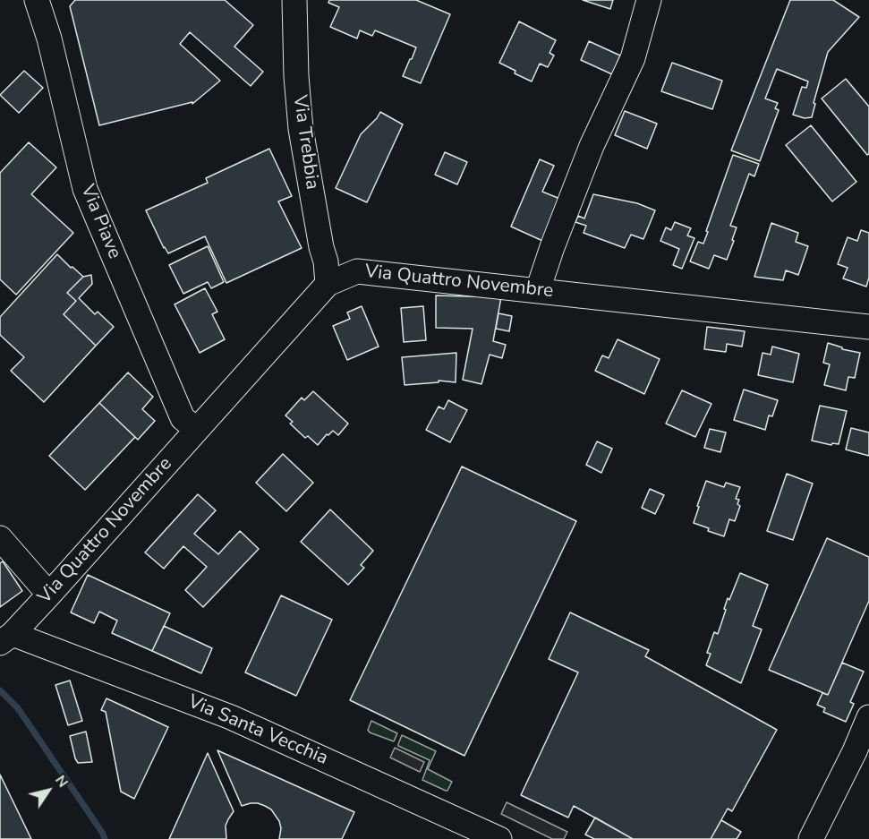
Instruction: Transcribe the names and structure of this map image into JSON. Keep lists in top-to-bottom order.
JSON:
{
  "streets": {
    "street": [
      "Via Trebbia",
      "Via Piave",
      "Via Quattro Novembre",
      "Via Santa Vecchia"
    ]
  },
  "crossings": [
    ["Via Trebbia", "Via Quattro Novembre"],
    ["Via Piave", "Via Quattro Novembre"],
    ["Via Quattro Novembre", "Via Santa Vecchia"]
  ],
  "north": "top right"
}
